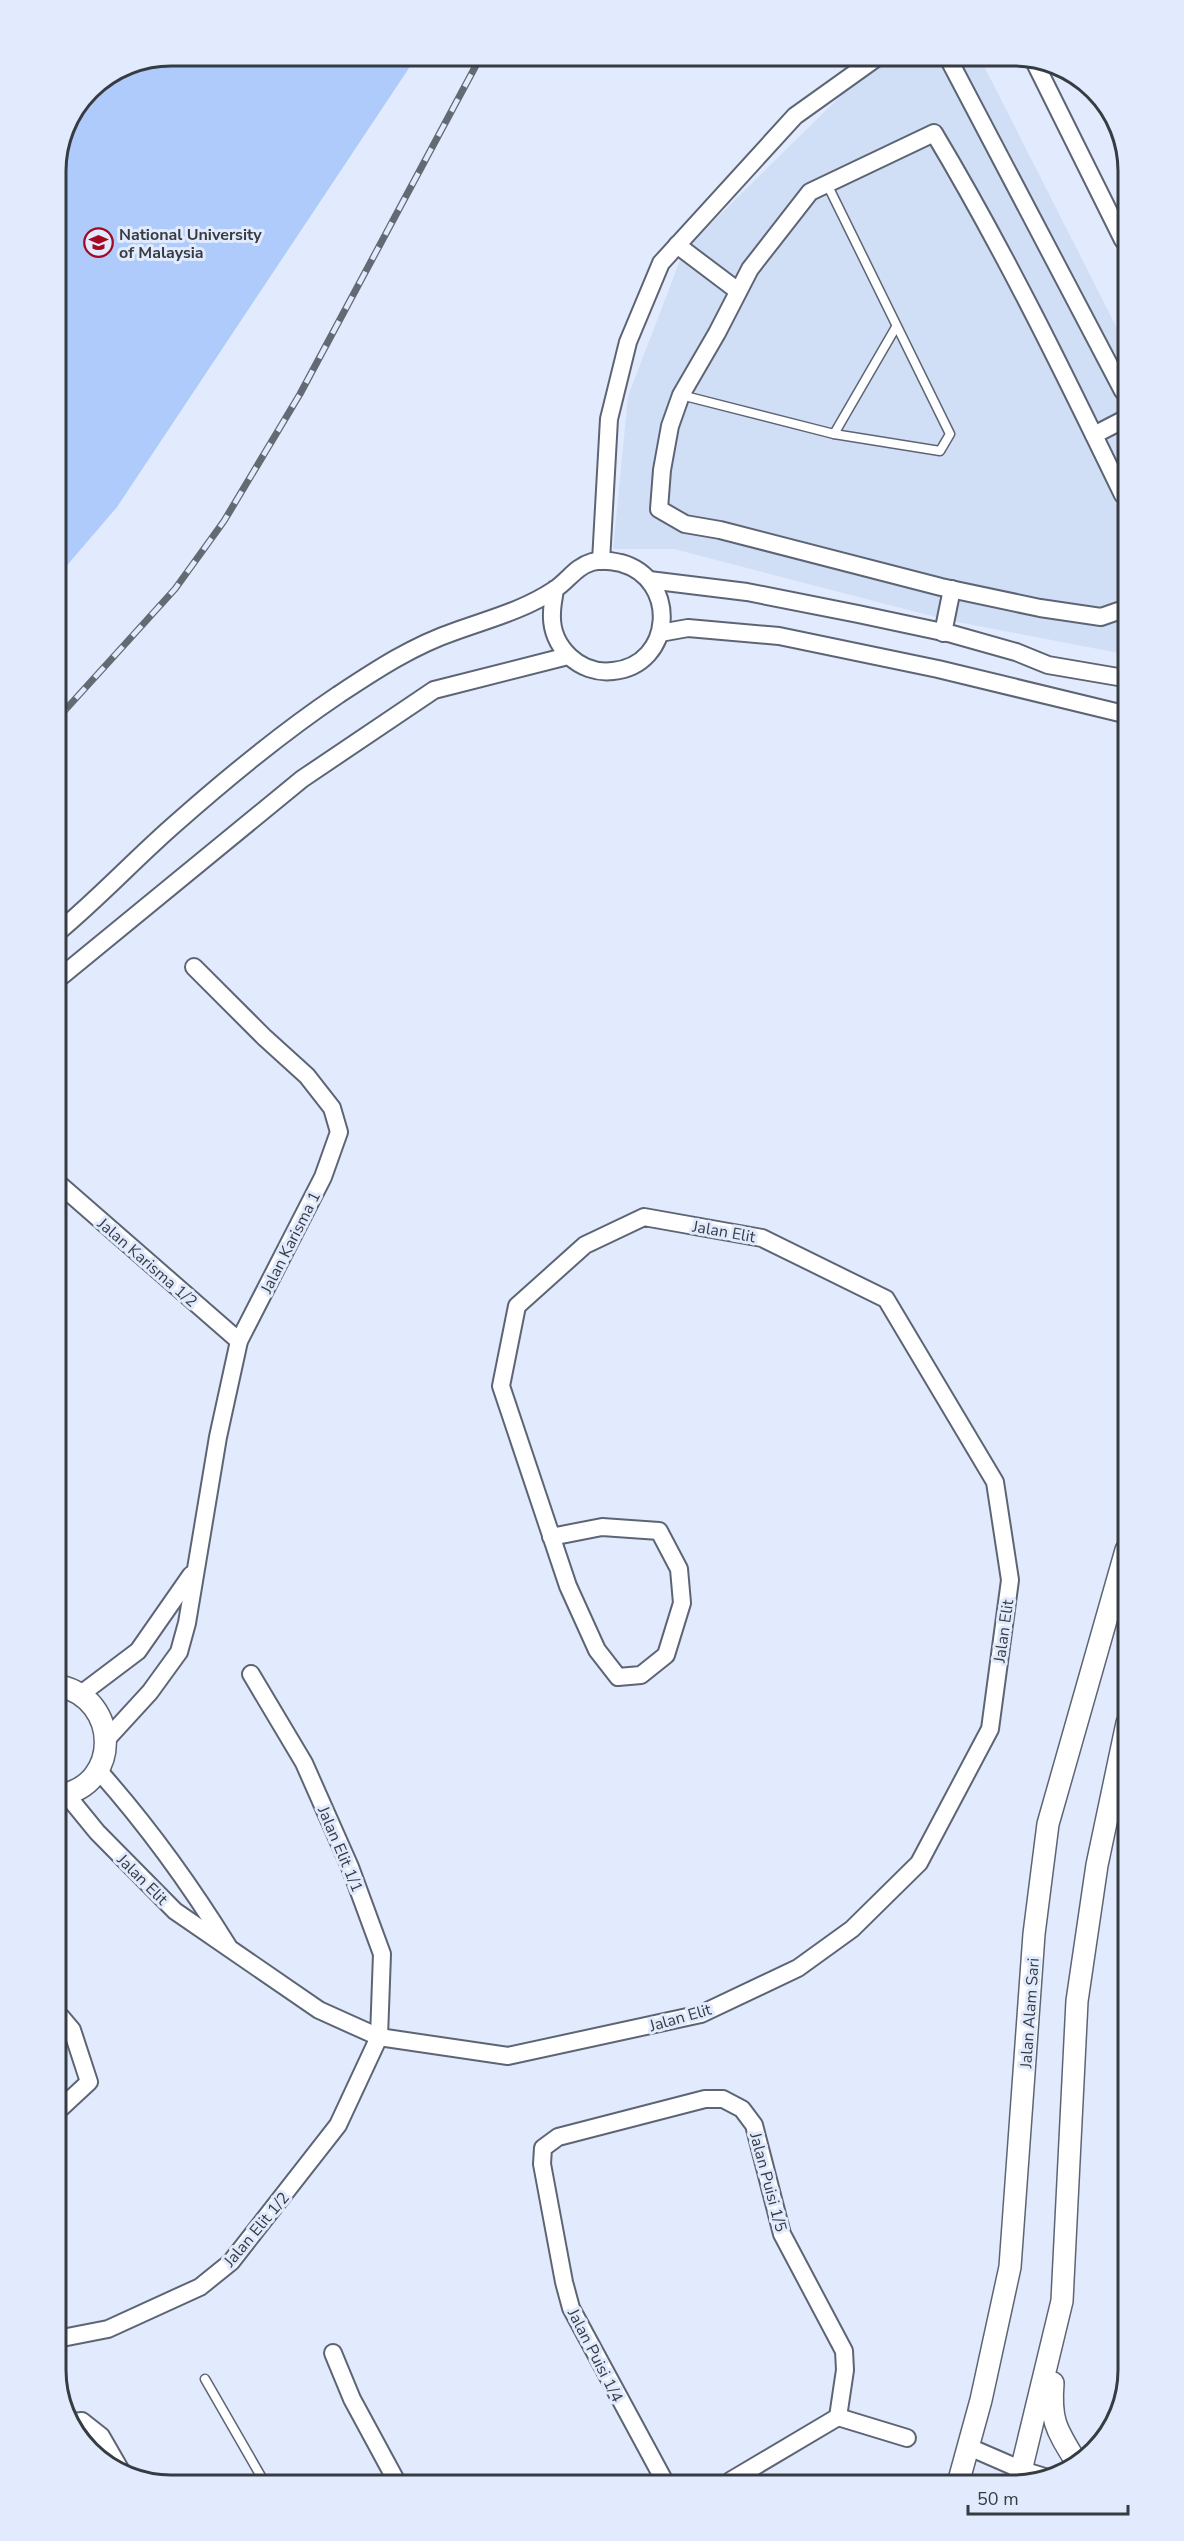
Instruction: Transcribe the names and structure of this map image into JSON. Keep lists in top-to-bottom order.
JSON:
{
  "streets": {
    "street": [
      "Jalan Elit",
      "Jalan Karisma 1",
      "Jalan Karisma 1/2",
      "Jalan Elit 1/1",
      "Jalan Alam Sari",
      "Jalan Puisi 1/5",
      "Jalan Elit 1/2",
      "Jalan Puisi 1/4"
    ]
  },
  "crossings": [
    ["Jalan Elit", "Jalan Elit 1/1"],
    ["Jalan Elit", "Jalan Elit 1/2"],
    ["Jalan Karisma 1", "Jalan Karisma 1/2"],
    ["Jalan Elit 1/1", "Jalan Elit 1/2"],
    ["Jalan Puisi 1/5", "Jalan Puisi 1/4"]
  ],
  "places": {
    "school or university": ["National University of Malaysia"]
  },
  "scale_bar": "50 m"
}
